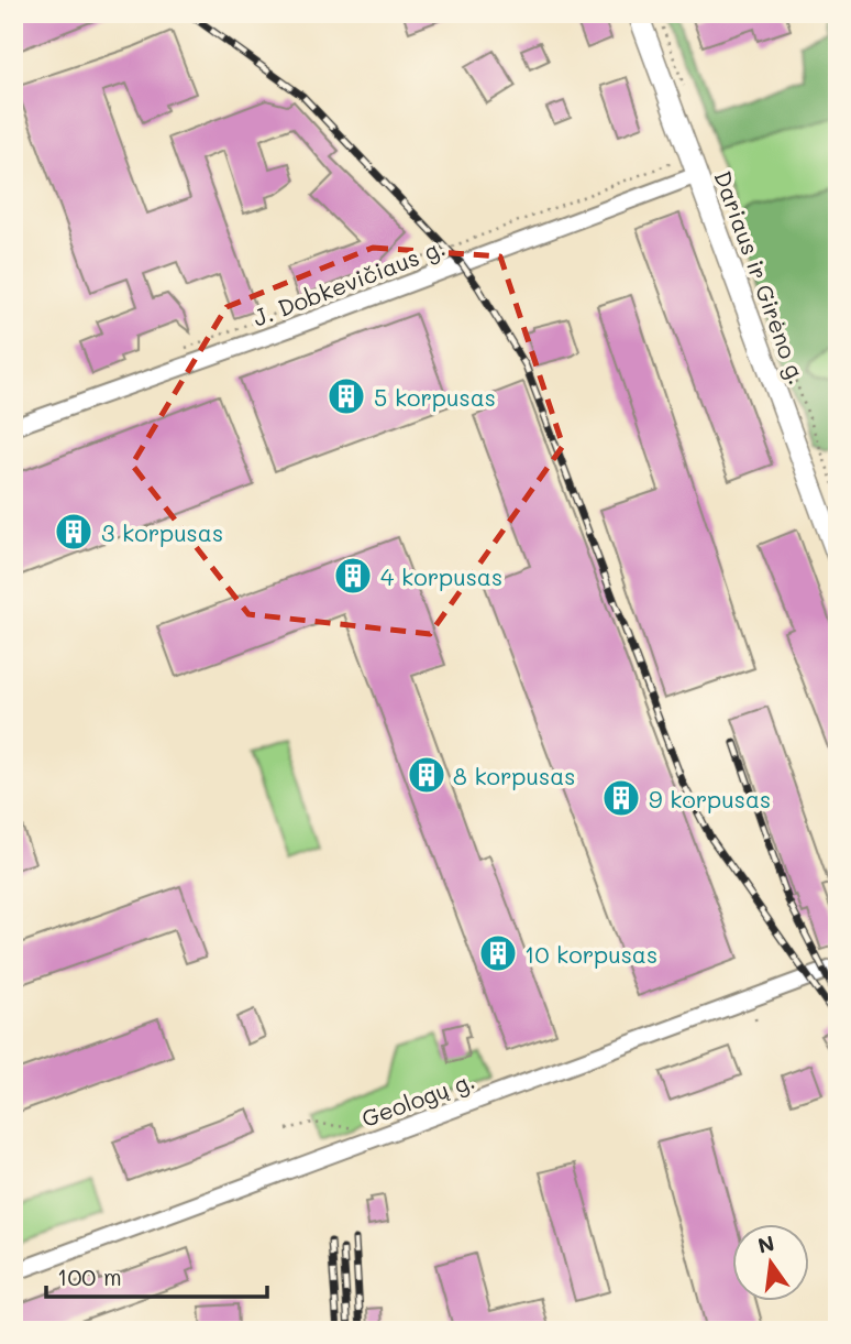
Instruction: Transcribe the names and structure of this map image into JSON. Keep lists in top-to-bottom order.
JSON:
{
  "streets": {
    "street": ["Dariaus ir Girėno g.", "J. Dobkevičiaus g.", "Geologų g."]
  },
  "crossings": [
    ["Dariaus ir Girėno g.", "J. Dobkevičiaus g."]
  ],
  "places": {
    "building": [
      "5 korpusas",
      "3 korpusas",
      "4 korpusas",
      "8 korpusas",
      "9 korpusas",
      "10 korpusas"
    ]
  },
  "scale_bar": "100 m",
  "north": "top"
}
